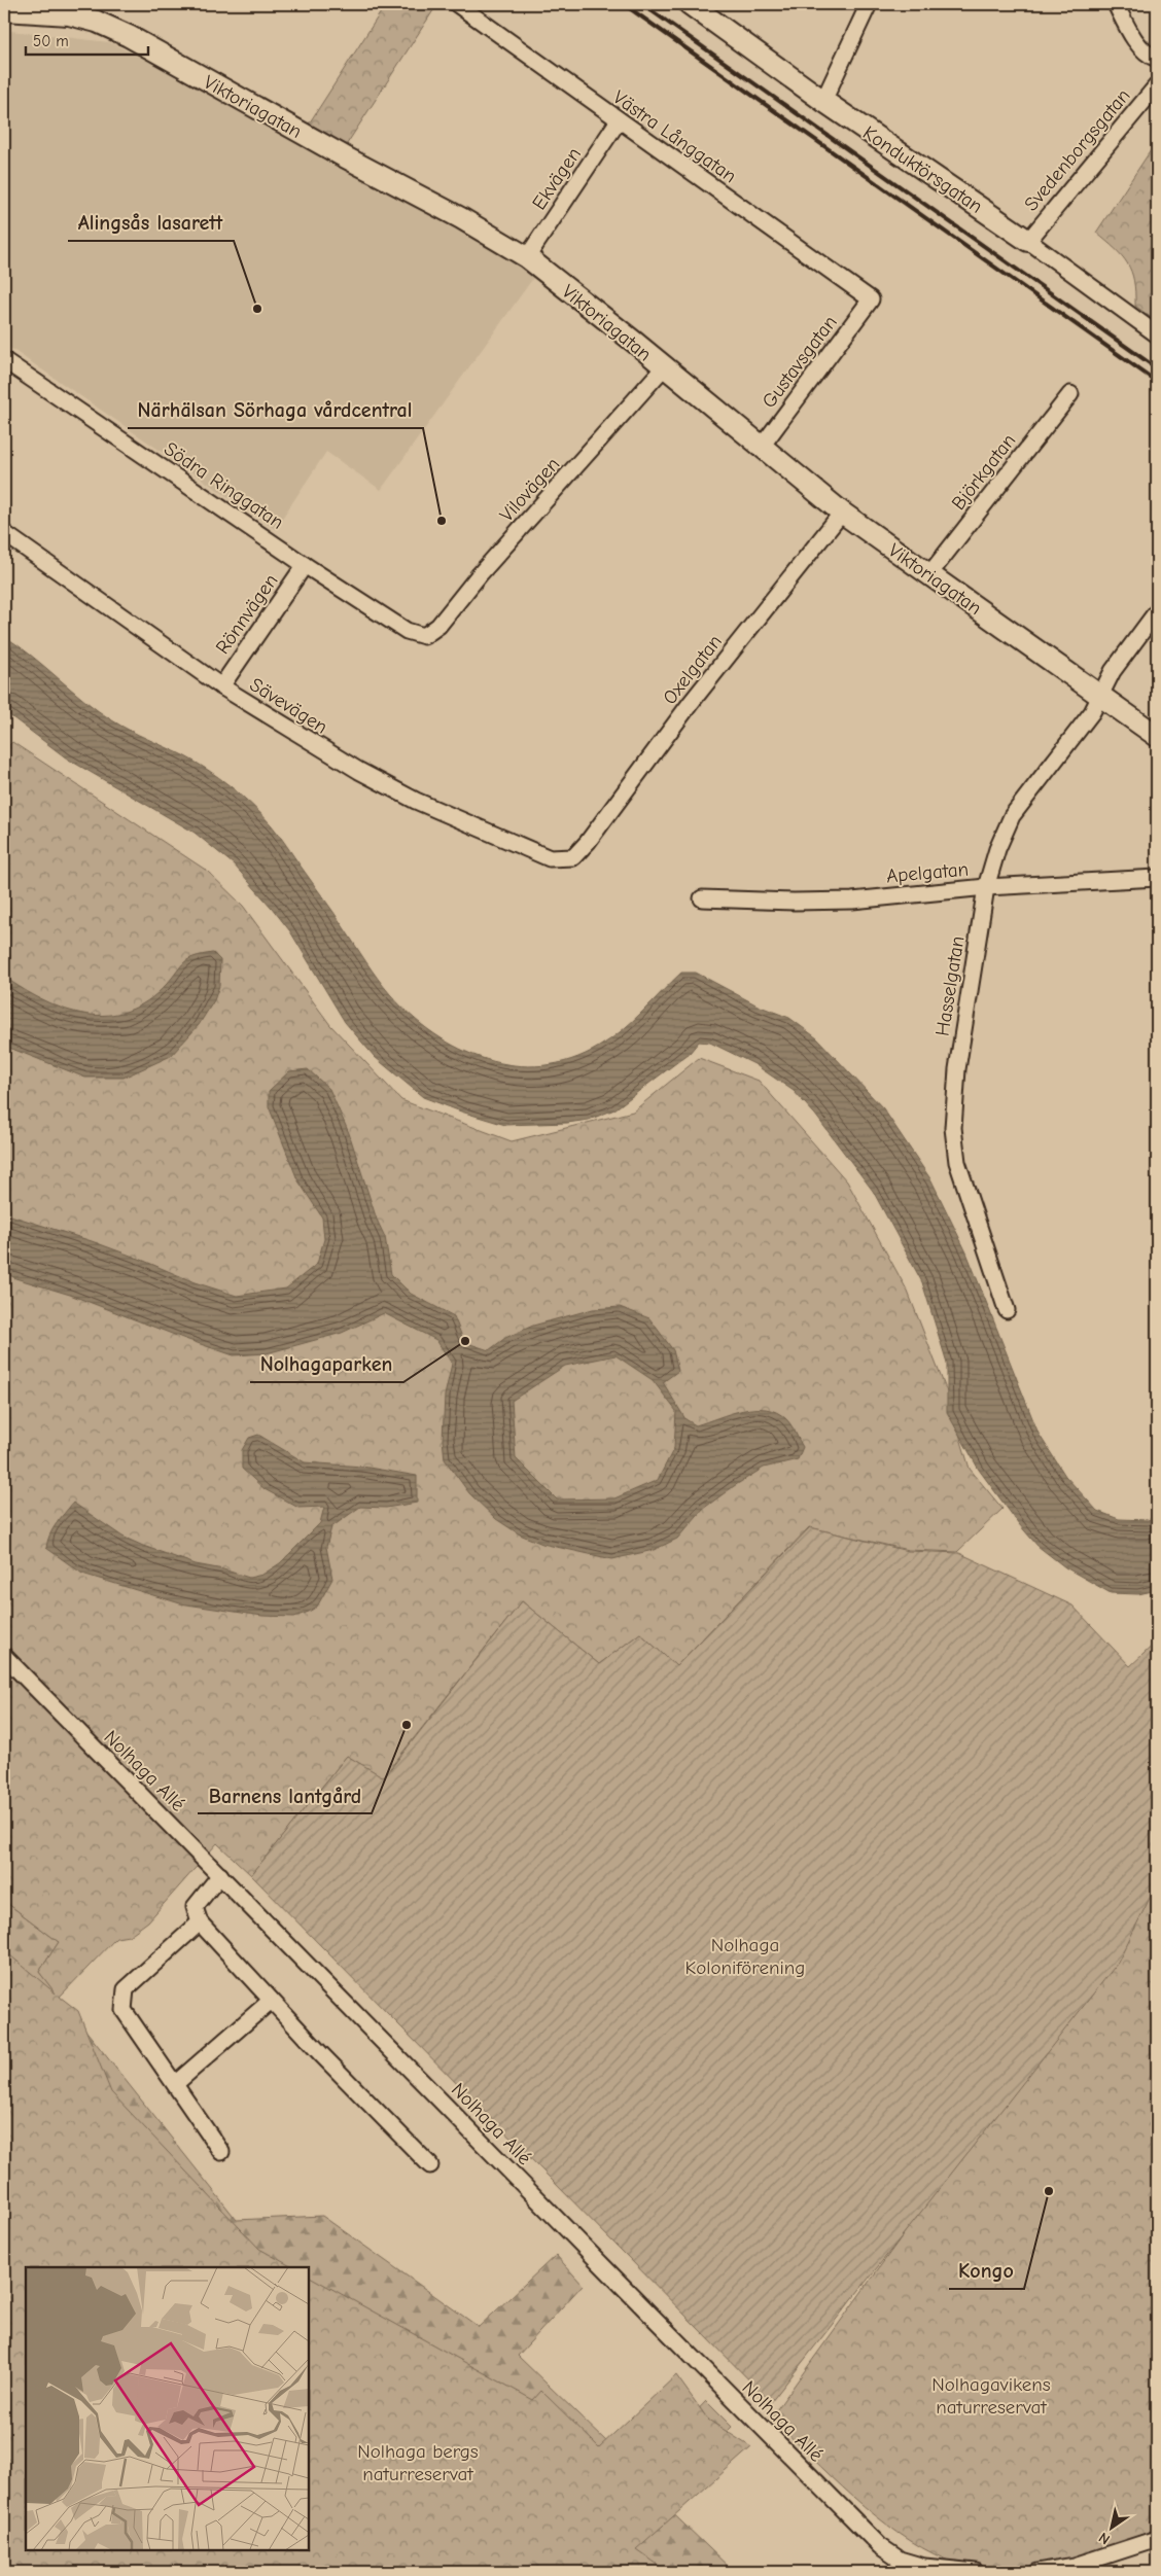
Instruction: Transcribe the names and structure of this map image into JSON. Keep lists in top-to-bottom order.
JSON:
{
  "streets": {
    "street": [
      "Viktoriagatan",
      "Västra Långgatan",
      "Svedenborgsgatan",
      "Konduktörsgatan",
      "Ekvägen",
      "Gustavsgatan",
      "Björkgatan",
      "Södra Ringgatan",
      "Vilovägen",
      "Rönnvägen",
      "Oxelgatan",
      "Sävevägen",
      "Apelgatan",
      "Hasselgatan",
      "Nolhaga Allé"
    ]
  },
  "crossings": [
    ["Viktoriagatan", "Ekvägen"],
    ["Viktoriagatan", "Gustavsgatan"],
    ["Viktoriagatan", "Björkgatan"],
    ["Viktoriagatan", "Vilovägen"],
    ["Viktoriagatan", "Oxelgatan"],
    ["Viktoriagatan", "Hasselgatan"],
    ["Västra Långgatan", "Ekvägen"],
    ["Västra Långgatan", "Gustavsgatan"],
    ["Svedenborgsgatan", "Konduktörsgatan"],
    ["Södra Ringgatan", "Vilovägen"],
    ["Södra Ringgatan", "Rönnvägen"],
    ["Rönnvägen", "Sävevägen"],
    ["Oxelgatan", "Sävevägen"],
    ["Apelgatan", "Hasselgatan"]
  ],
  "parks": ["Nolhaga Koloniförening", "Nolhagavikens naturreservat", "Nolhaga bergs naturreservat"],
  "places": [
    "Alingsås lasarett",
    "Närhälsan Sörhaga vårdcentral",
    "Nolhagaparken",
    "Barnens lantgård",
    "Kongo"
  ],
  "scale_bar": "50 m",
  "north": "bottom left"
}
